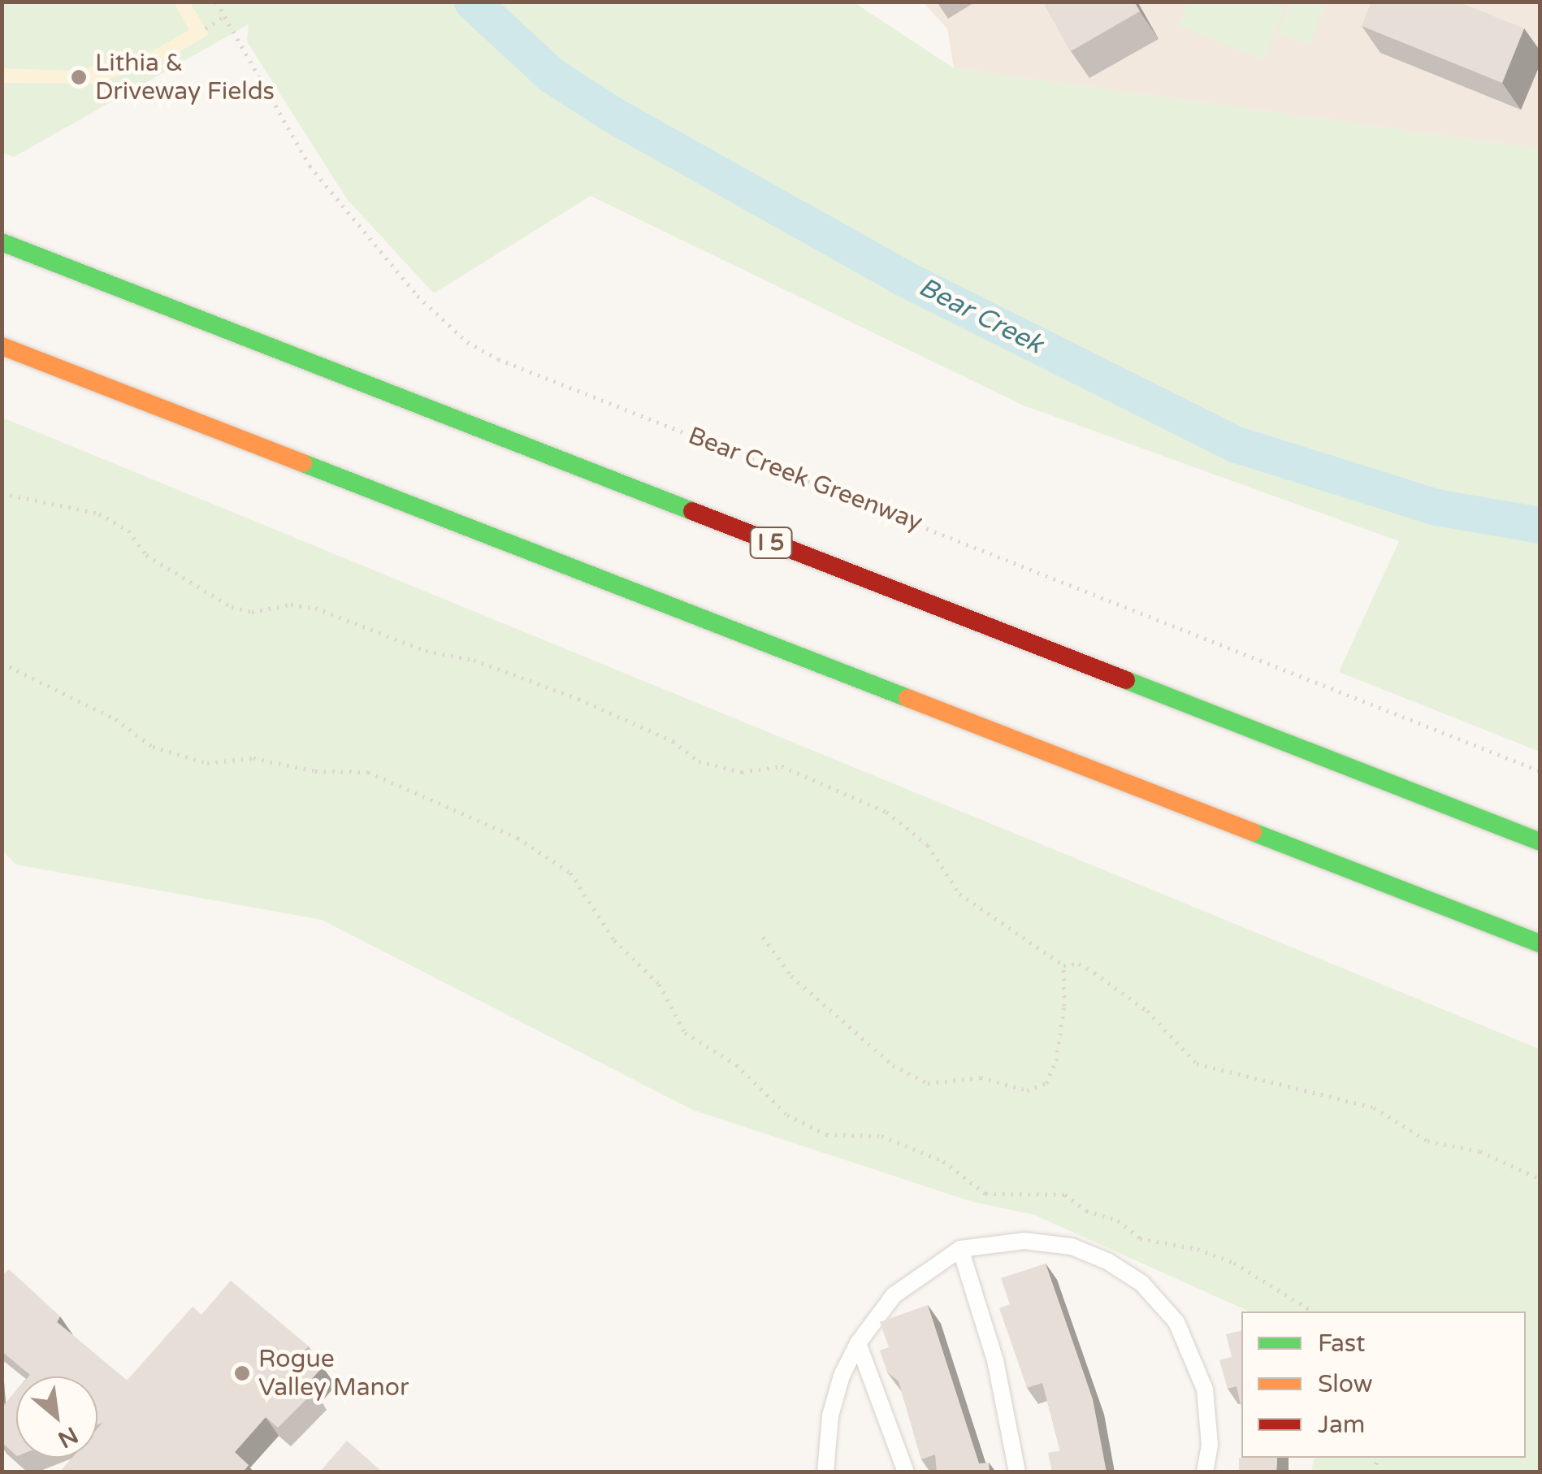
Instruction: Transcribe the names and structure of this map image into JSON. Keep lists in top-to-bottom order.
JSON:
{
  "streets": {
    "highway": ["I 5"],
    "path": ["Bear Creek Greenway"]
  },
  "water": ["Bear Creek"],
  "places": ["Lithia & Driveway Fields", "Rogue Valley Manor"],
  "legend": ["Fast", "Slow", "Jam"],
  "north": "bottom right"
}
